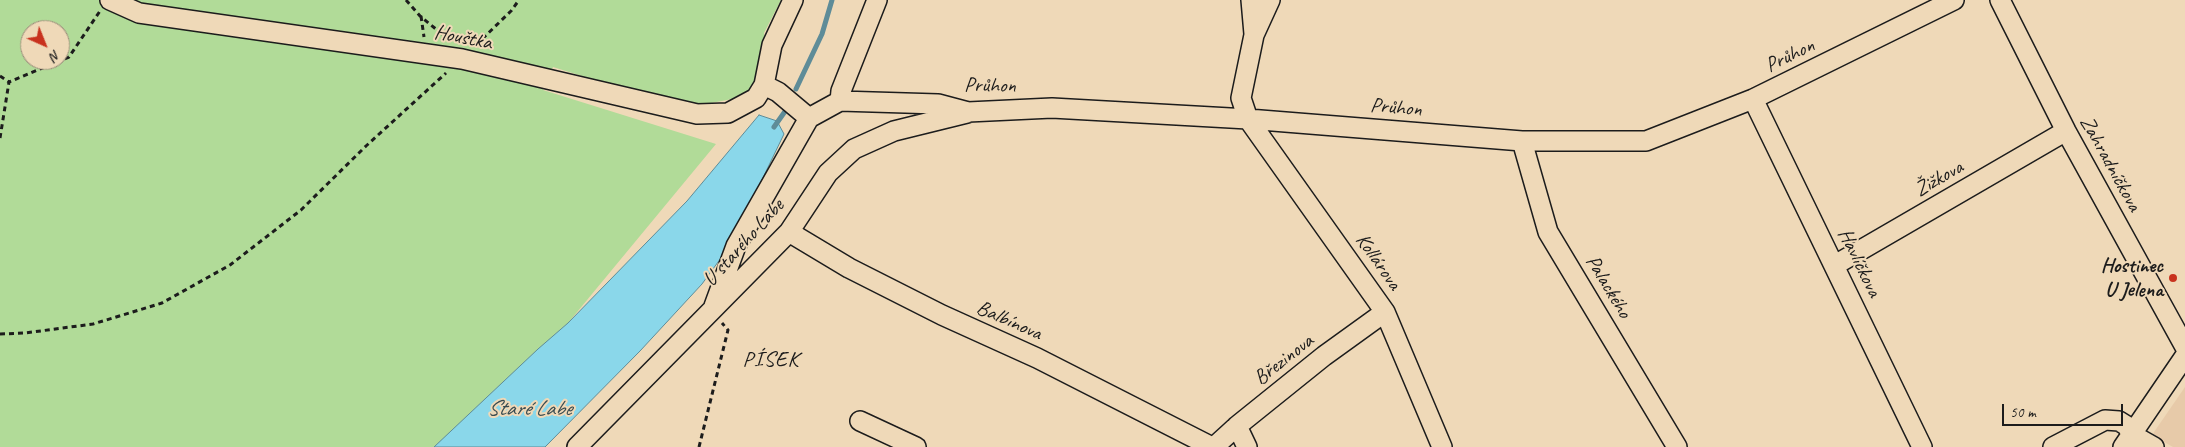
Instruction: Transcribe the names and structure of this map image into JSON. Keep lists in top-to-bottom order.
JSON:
{
  "streets": {
    "street": [
      "Houštka",
      "Průhon",
      "Zahradníčkova",
      "Žižkova",
      "U starého Labe",
      "Kollárova",
      "Havlíčkova",
      "Palackého",
      "Balbínova",
      "Březinova"
    ]
  },
  "crossings": [
    ["Průhon", "U starého Labe"],
    ["Průhon", "Kollárova"],
    ["Průhon", "Havlíčkova"],
    ["Průhon", "Palackého"],
    ["Zahradníčkova", "Žižkova"],
    ["Žižkova", "Havlíčkova"],
    ["U starého Labe", "Balbínova"],
    ["Kollárova", "Březinova"],
    ["Balbínova", "Březinova"]
  ],
  "districts": ["PÍSEK"],
  "water": ["Staré Labe"],
  "places": ["Hostinec U Jelena"],
  "scale_bar": "50 m",
  "north": "bottom right"
}
